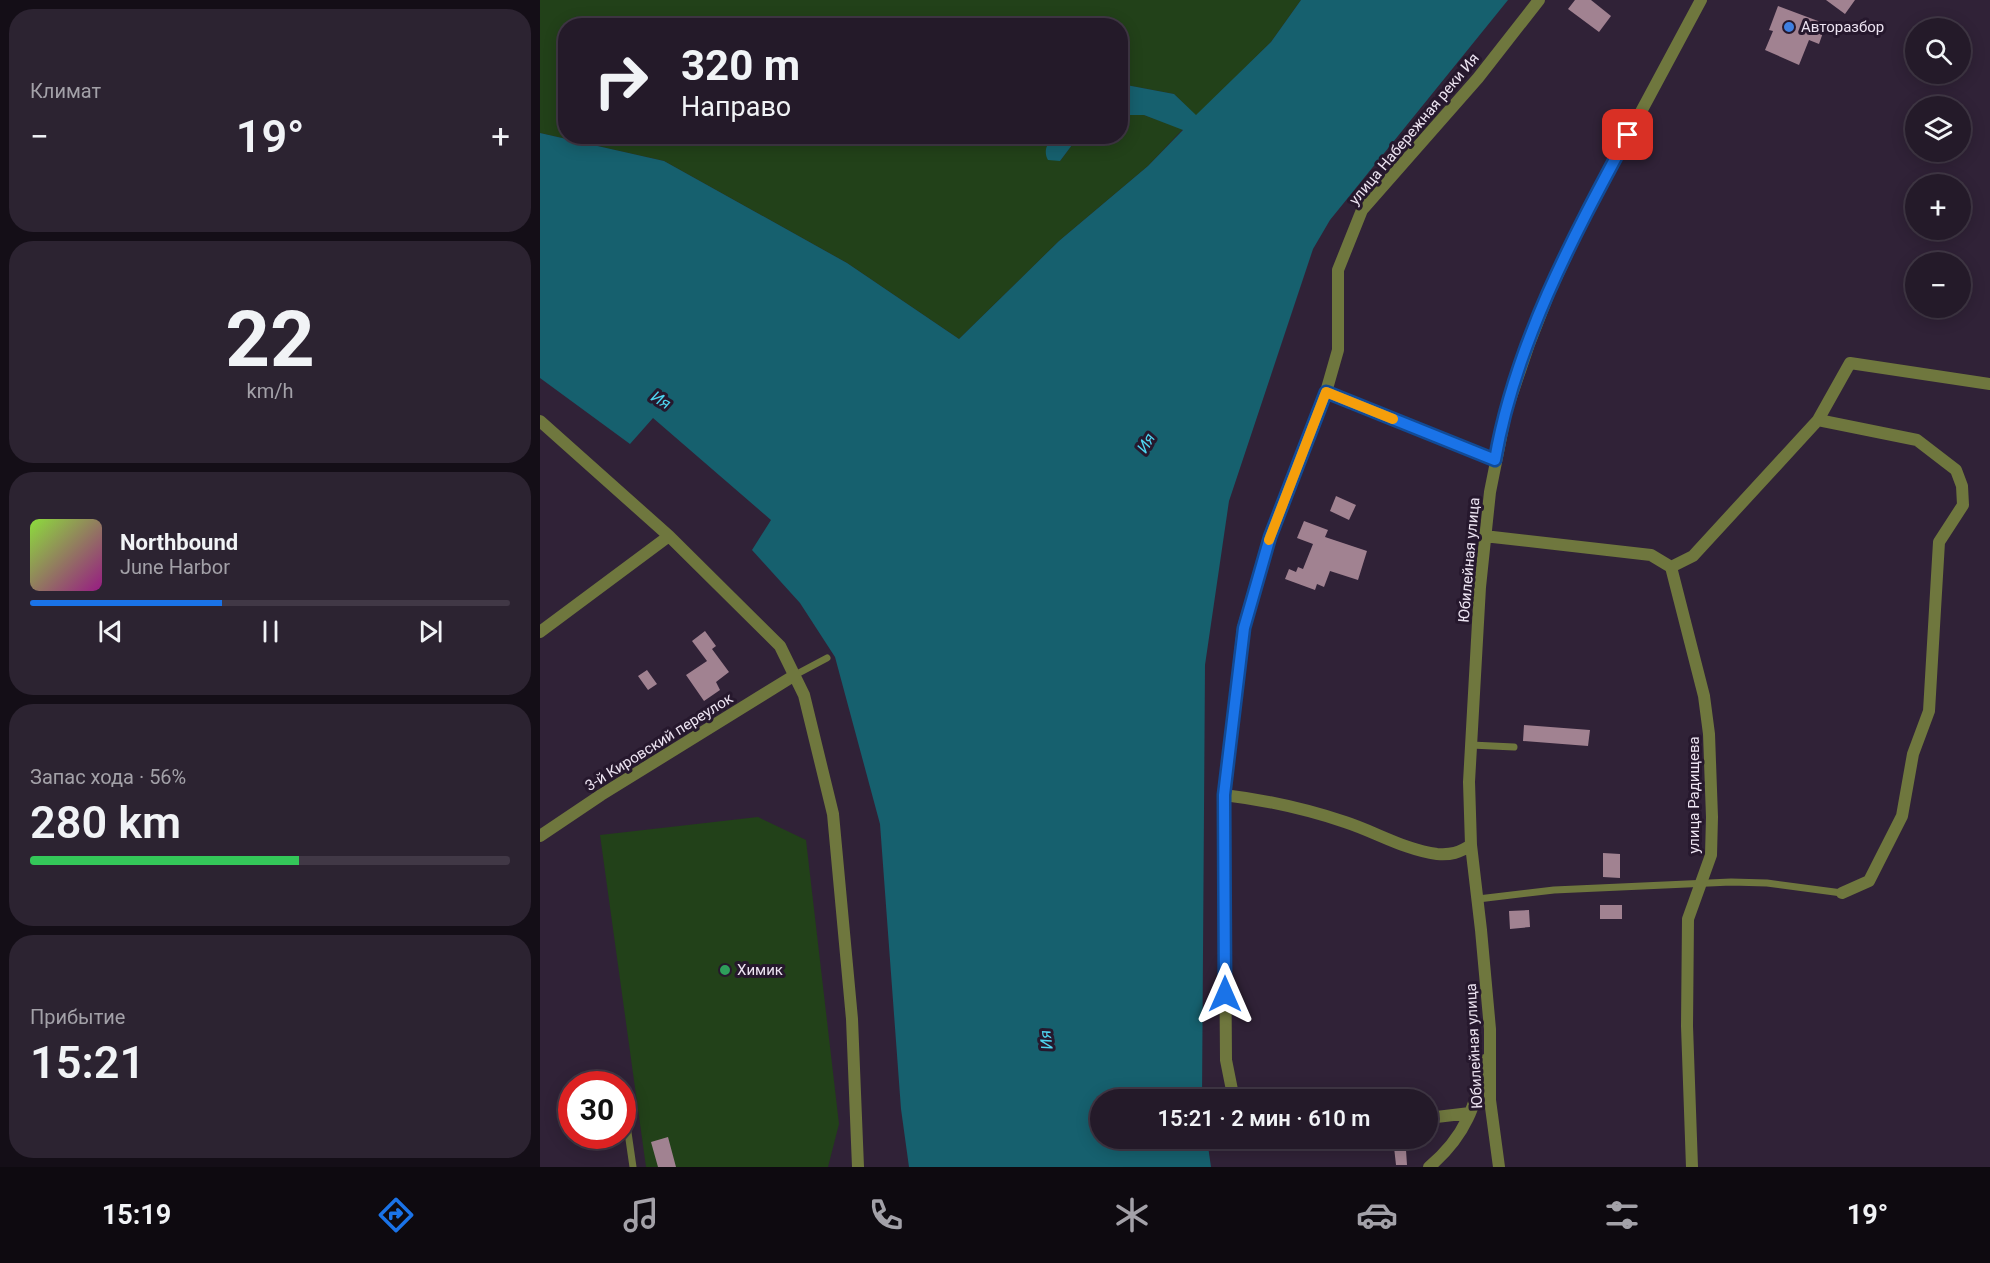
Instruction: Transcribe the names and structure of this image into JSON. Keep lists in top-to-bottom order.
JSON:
{
  "streets": {
    "street": [
      "улица Набережная реки Ия",
      "Юбилейная улица",
      "3-й Кировский переулок",
      "улица Радищева"
    ]
  },
  "water": ["Ия"],
  "places": ["Авторазбор", "Химик"],
  "page": {
    "tile": [
      "Климат",
      ["22", "km/h"],
      ["Запас хода · 56%", "280 km"],
      ["Прибытие", "15:21"]
    ],
    "map_buttons": ["+", "−"],
    "turn": ["320 m", "Направо"],
    "heat": ["−", "19°", "+"],
    "song": ["Northbound", "June Harbor"],
    "limit": "30",
    "trip": "15:21 · 2 мин · 610 m",
    "tabs": ["15:19", "19°"]
  }
}
